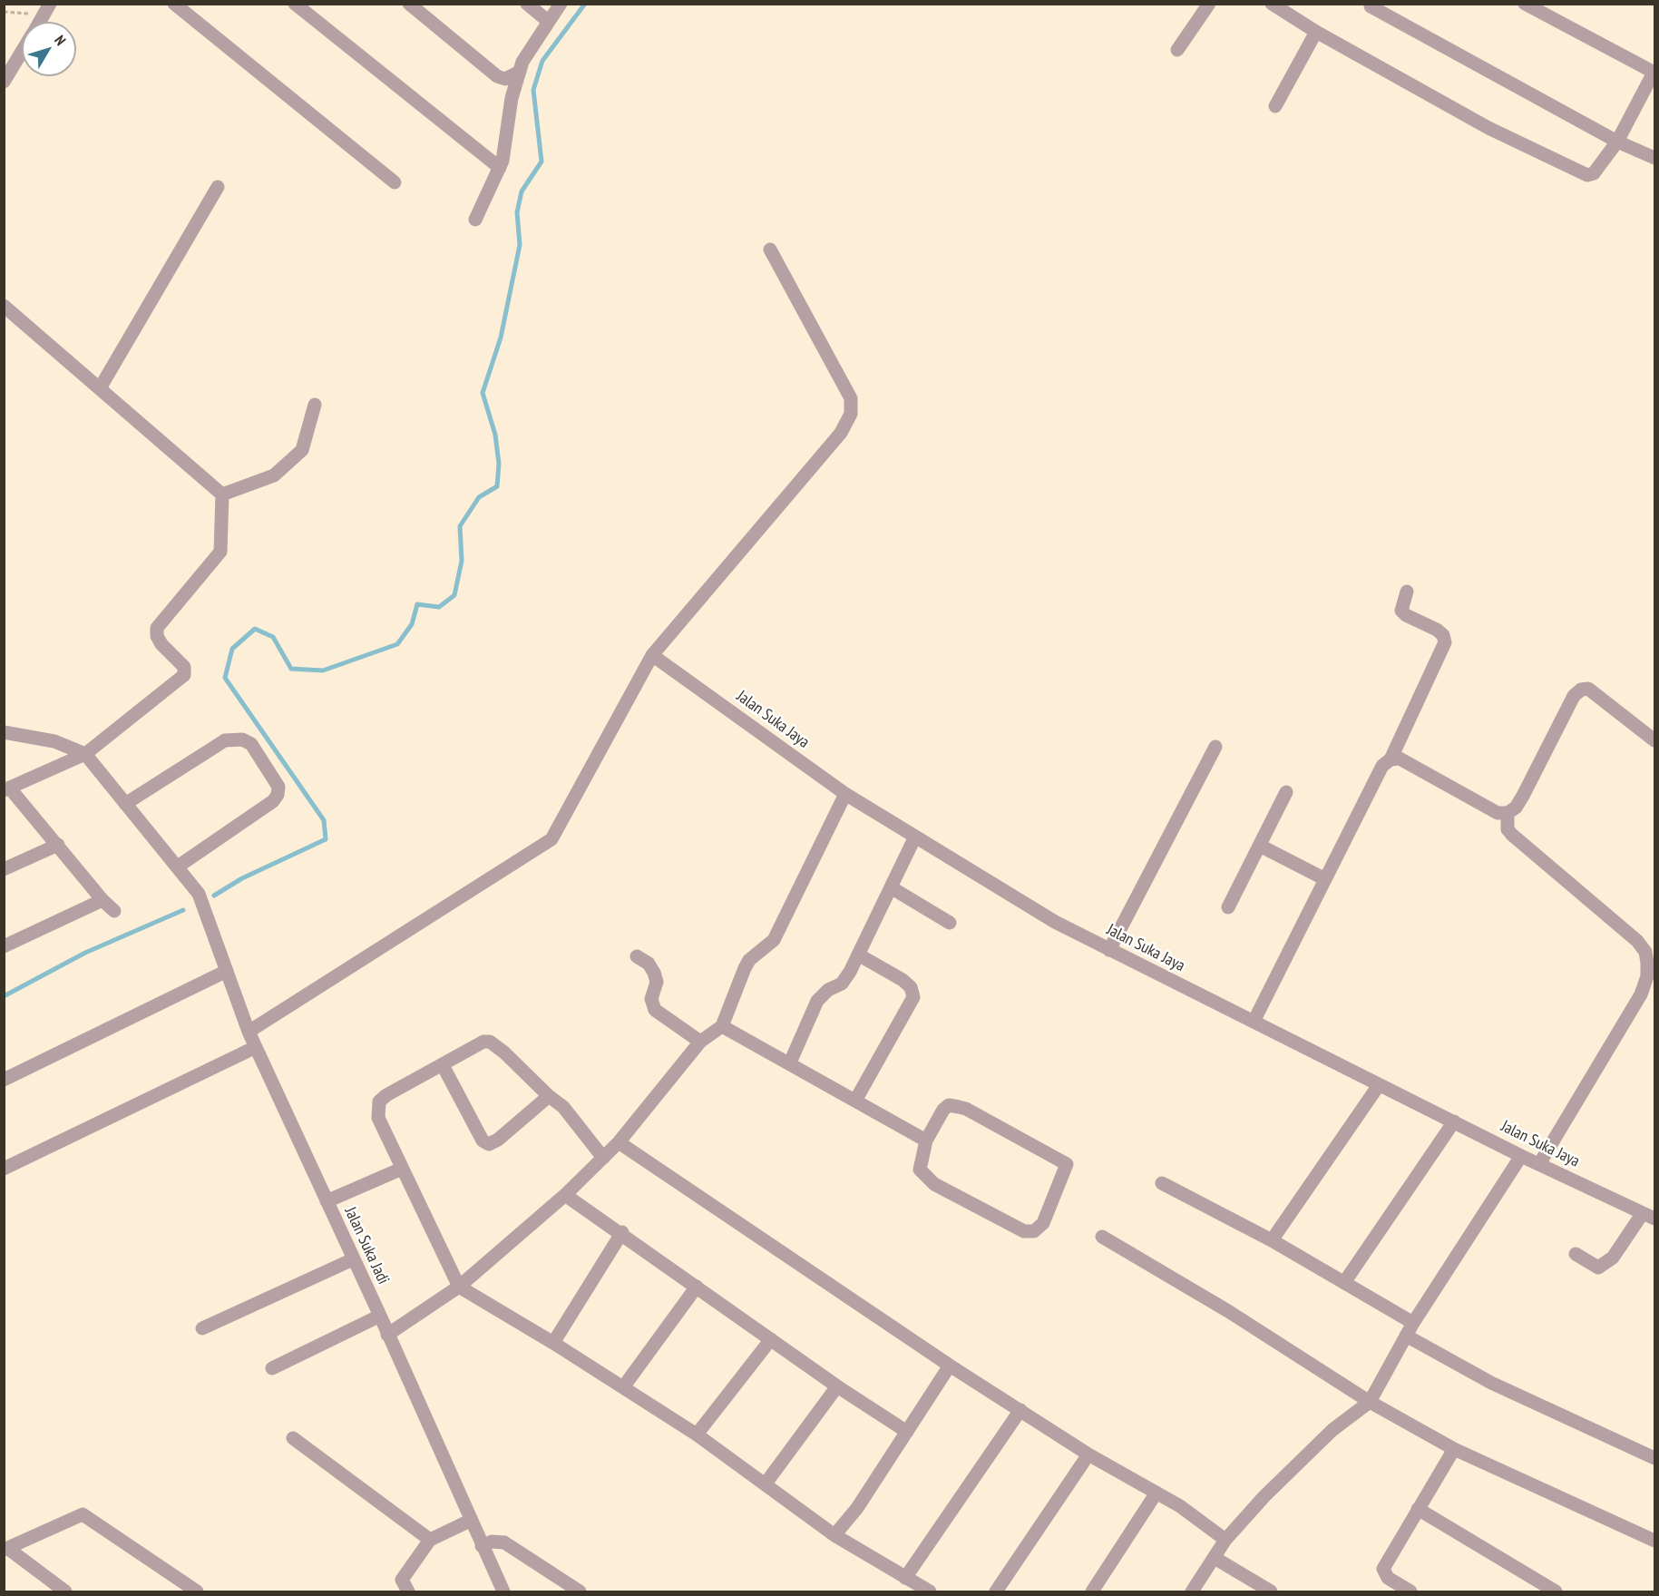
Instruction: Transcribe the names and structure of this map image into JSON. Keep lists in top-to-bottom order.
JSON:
{
  "streets": {
    "street": ["Jalan Suka Jaya", "Jalan Suka Jadi"]
  },
  "north": "top right"
}
